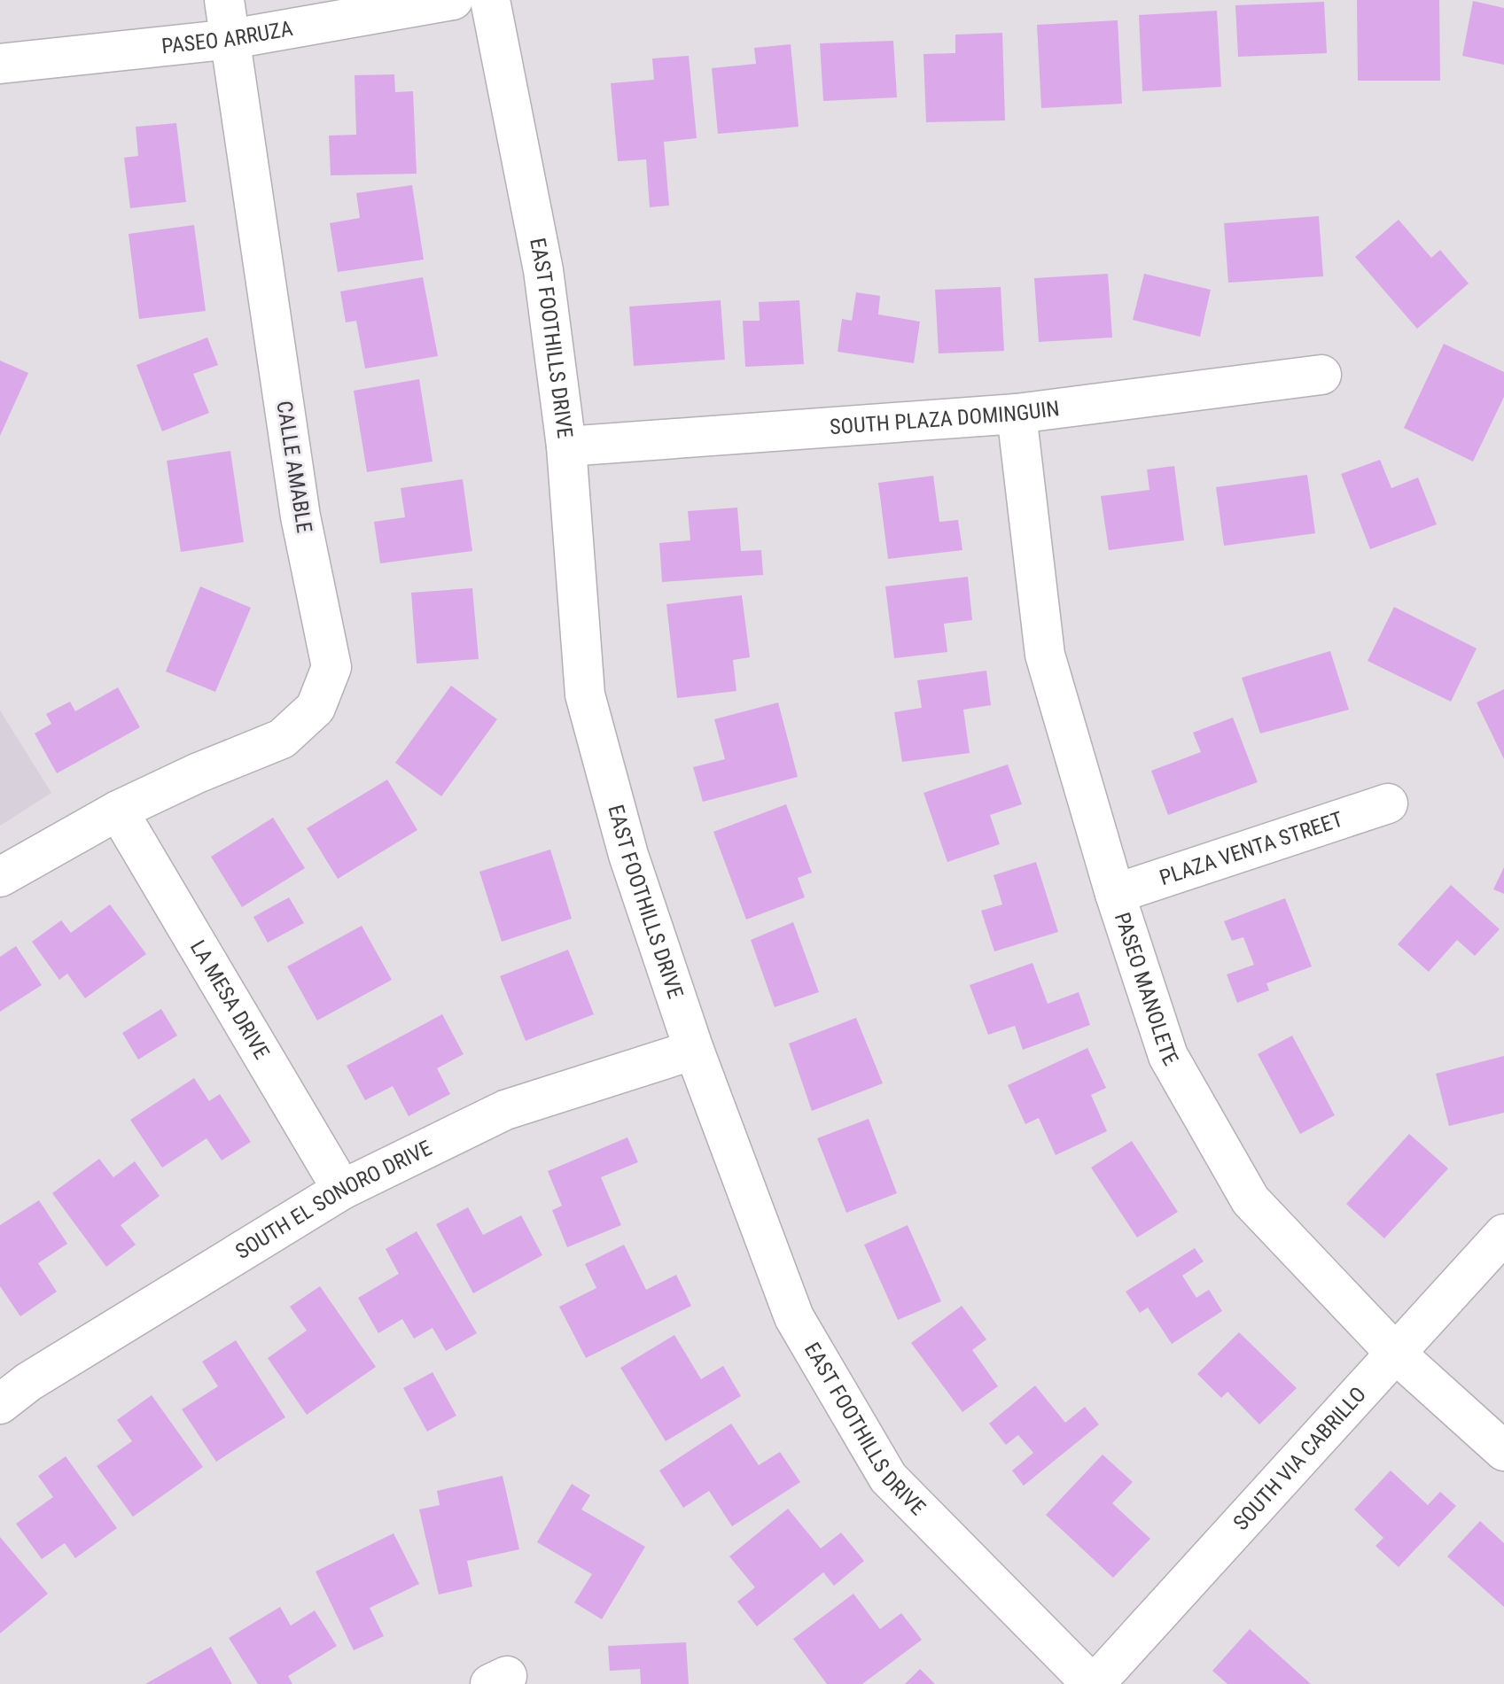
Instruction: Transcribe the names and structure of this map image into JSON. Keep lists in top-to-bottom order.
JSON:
{
  "streets": {
    "street": [
      "PASEO ARRUZA",
      "EAST FOOTHILLS DRIVE",
      "SOUTH PLAZA DOMINGUIN",
      "CALLE AMABLE",
      "PLAZA VENTA STREET",
      "PASEO MANOLETE",
      "LA MESA DRIVE",
      "SOUTH EL SONORO DRIVE",
      "SOUTH VIA CABRILLO"
    ]
  },
  "crossings": [
    ["PASEO ARRUZA", "CALLE AMABLE"],
    ["EAST FOOTHILLS DRIVE", "SOUTH PLAZA DOMINGUIN"],
    ["EAST FOOTHILLS DRIVE", "SOUTH EL SONORO DRIVE"],
    ["EAST FOOTHILLS DRIVE", "SOUTH VIA CABRILLO"],
    ["SOUTH PLAZA DOMINGUIN", "PASEO MANOLETE"],
    ["CALLE AMABLE", "LA MESA DRIVE"],
    ["PLAZA VENTA STREET", "PASEO MANOLETE"],
    ["PASEO MANOLETE", "SOUTH VIA CABRILLO"],
    ["LA MESA DRIVE", "SOUTH EL SONORO DRIVE"]
  ]
}
